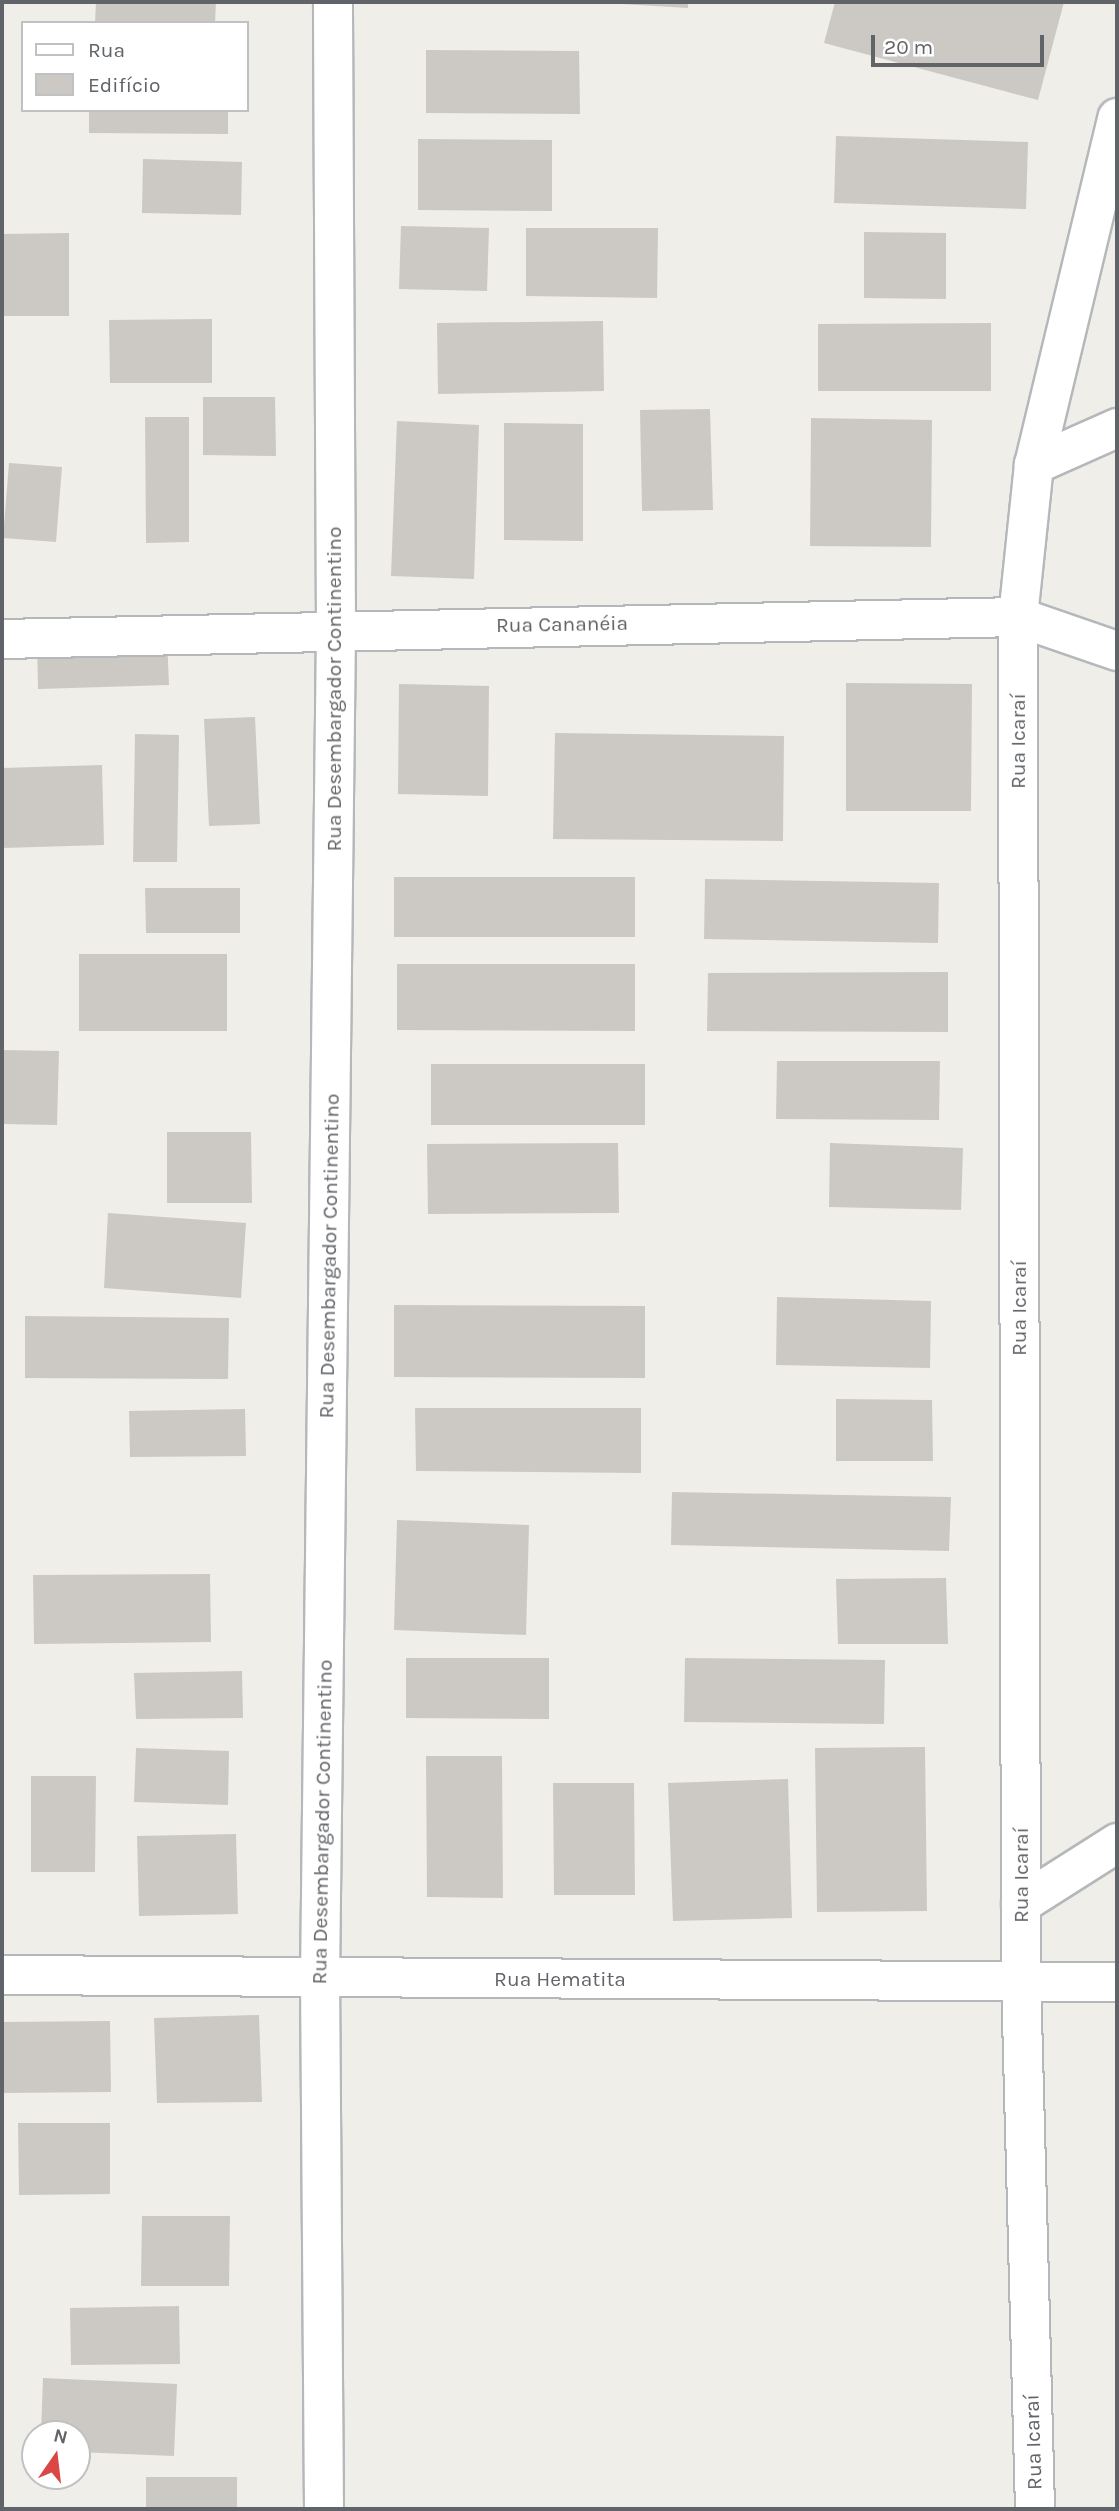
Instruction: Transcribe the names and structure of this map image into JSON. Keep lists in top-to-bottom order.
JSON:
{
  "streets": {
    "street": [
      "Rua Cananéia",
      "Rua Desembargador Continentino",
      "Rua Icaraí",
      "Rua Hematita"
    ]
  },
  "crossings": [
    ["Rua Cananéia", "Rua Desembargador Continentino"],
    ["Rua Cananéia", "Rua Icaraí"],
    ["Rua Desembargador Continentino", "Rua Hematita"],
    ["Rua Icaraí", "Rua Hematita"]
  ],
  "legend": ["Rua", "Edifício"],
  "scale_bar": "20 m",
  "north": "top"
}
